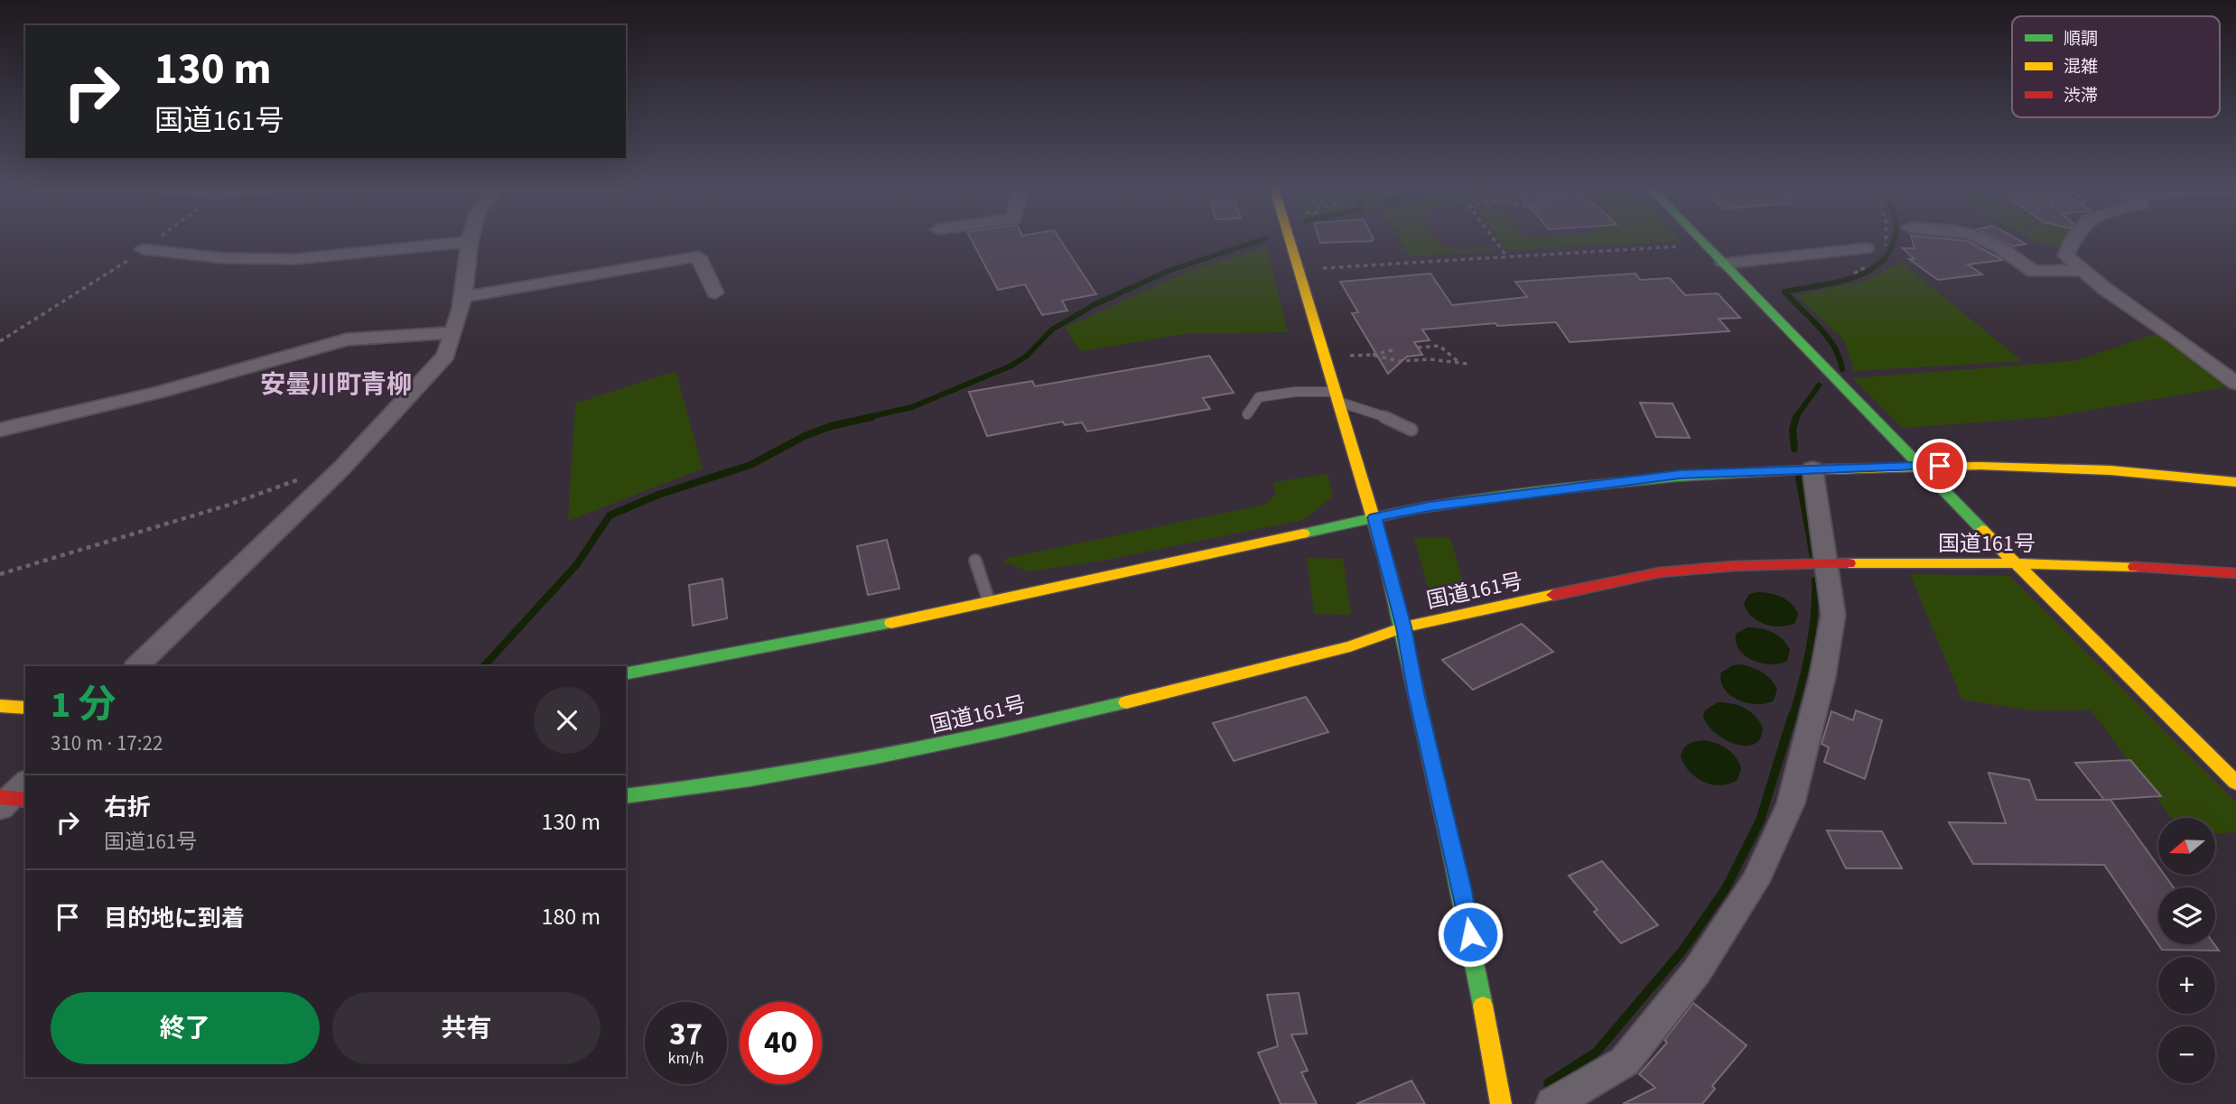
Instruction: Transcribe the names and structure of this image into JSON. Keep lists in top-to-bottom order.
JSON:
{
  "streets": {
    "main road": ["国道161号"]
  },
  "districts": ["安曇川町青柳"],
  "legend": ["順調", "混雑", "渋滞"],
  "north": "left",
  "page": {
    "turn": ["130 m", "国道161号"],
    "heading": ["1 分", "310 m · 17:22"],
    "list": [
      {
        "name": "右折",
        "note": "国道161号",
        "value": "130 m"
      },
      {
        "name": "目的地に到着",
        "value": "180 m"
      }
    ],
    "map_buttons": ["+", "−"],
    "buttons": ["終了", "共有"],
    "speed": "37 km/h",
    "limit": "40"
  }
}
